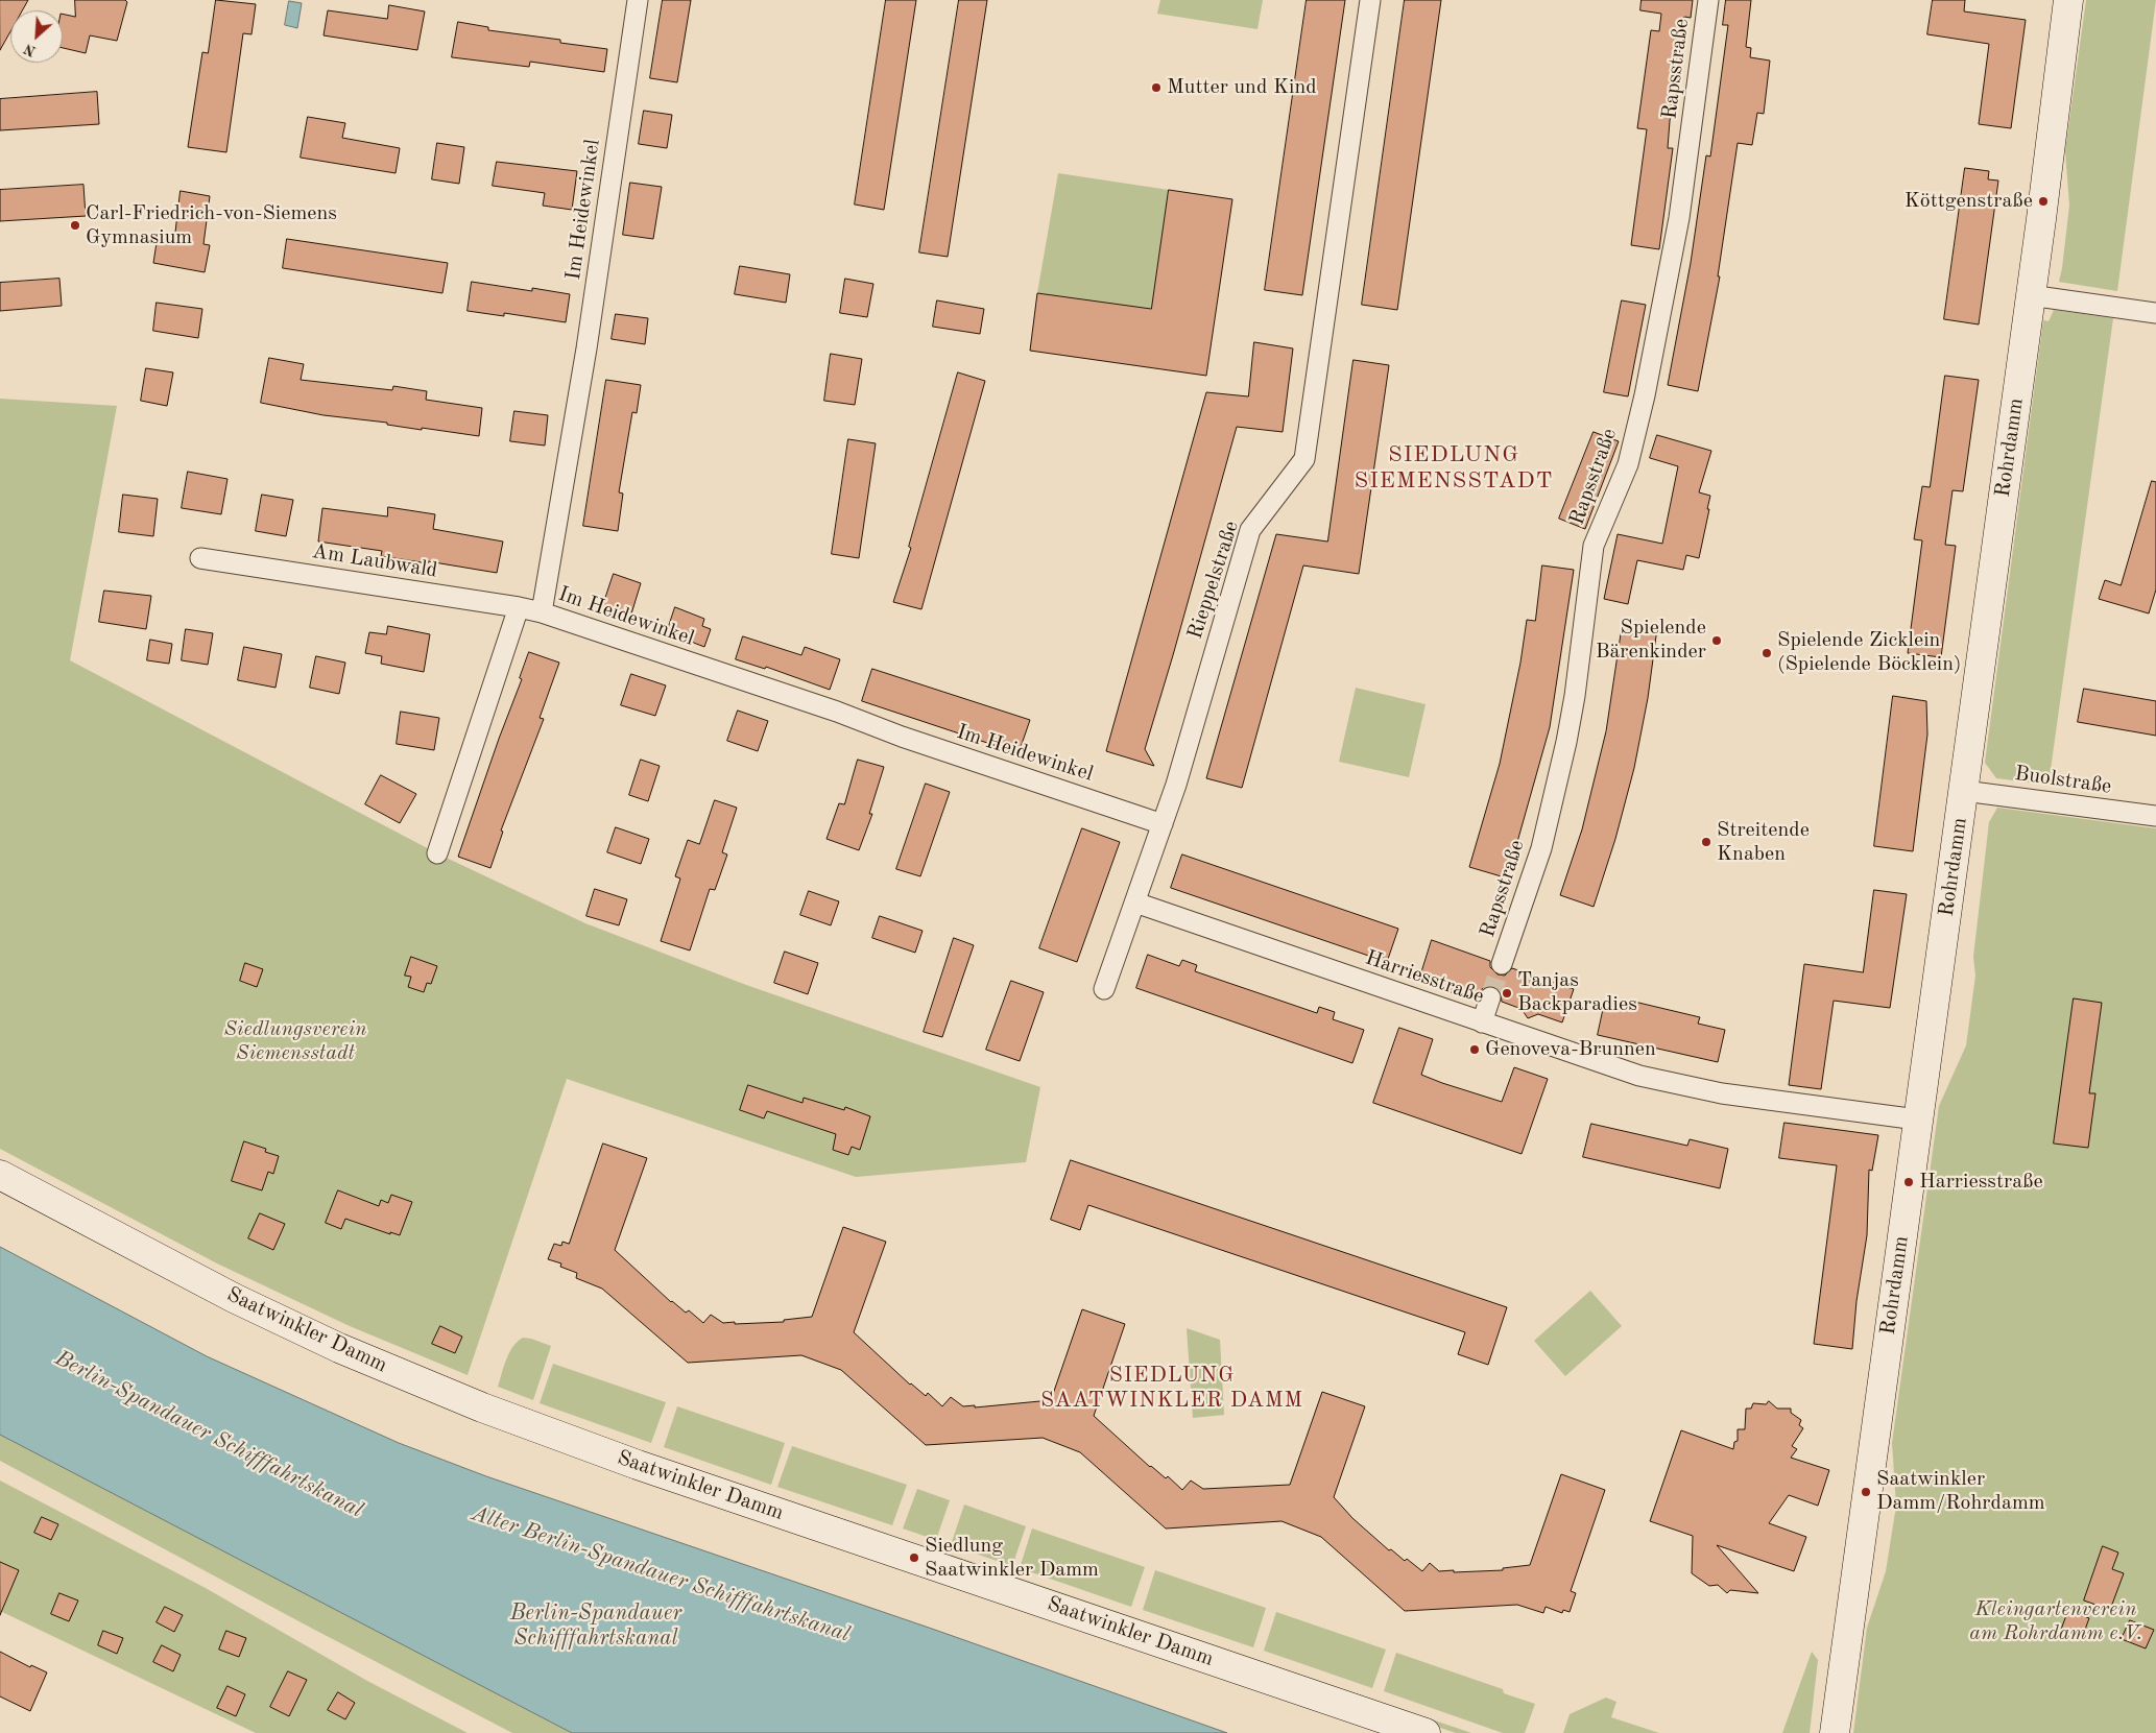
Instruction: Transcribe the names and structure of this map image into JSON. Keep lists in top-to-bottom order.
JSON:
{
  "streets": {
    "main road": ["Rohrdamm", "Saatwinkler Damm"],
    "street": [
      "Rapsstraße",
      "Im Heidewinkel",
      "Am Laubwald",
      "Rieppelstraße",
      "Buolstraße",
      "Harriesstraße"
    ]
  },
  "crossings": [
    ["Im Heidewinkel", "Am Laubwald"],
    ["Im Heidewinkel", "Rieppelstraße"],
    ["Rohrdamm", "Buolstraße"],
    ["Rohrdamm", "Harriesstraße"],
    ["Rieppelstraße", "Harriesstraße"]
  ],
  "districts": ["SIEDLUNG SIEMENSSTADT", "SIEDLUNG SAATWINKLER DAMM"],
  "water": ["Berlin-Spandauer Schifffahrtskanal", "Alter Berlin-Spandauer Schifffahrtskanal"],
  "parks": ["Siedlungsverein Siemensstadt", "Kleingartenverein am Rohrdamm e.V."],
  "places": [
    "Mutter und Kind",
    "Köttgenstraße",
    "Carl-Friedrich-von-Siemens Gymnasium",
    "Spielende Bärenkinder",
    "Spielende Zicklein (Spielende Böcklein)",
    "Streitende Knaben",
    "Tanjas Backparadies",
    "Genoveva-Brunnen",
    "Harriesstraße",
    "Saatwinkler Damm/Rohrdamm",
    "Siedlung Saatwinkler Damm"
  ],
  "north": "bottom left"
}
